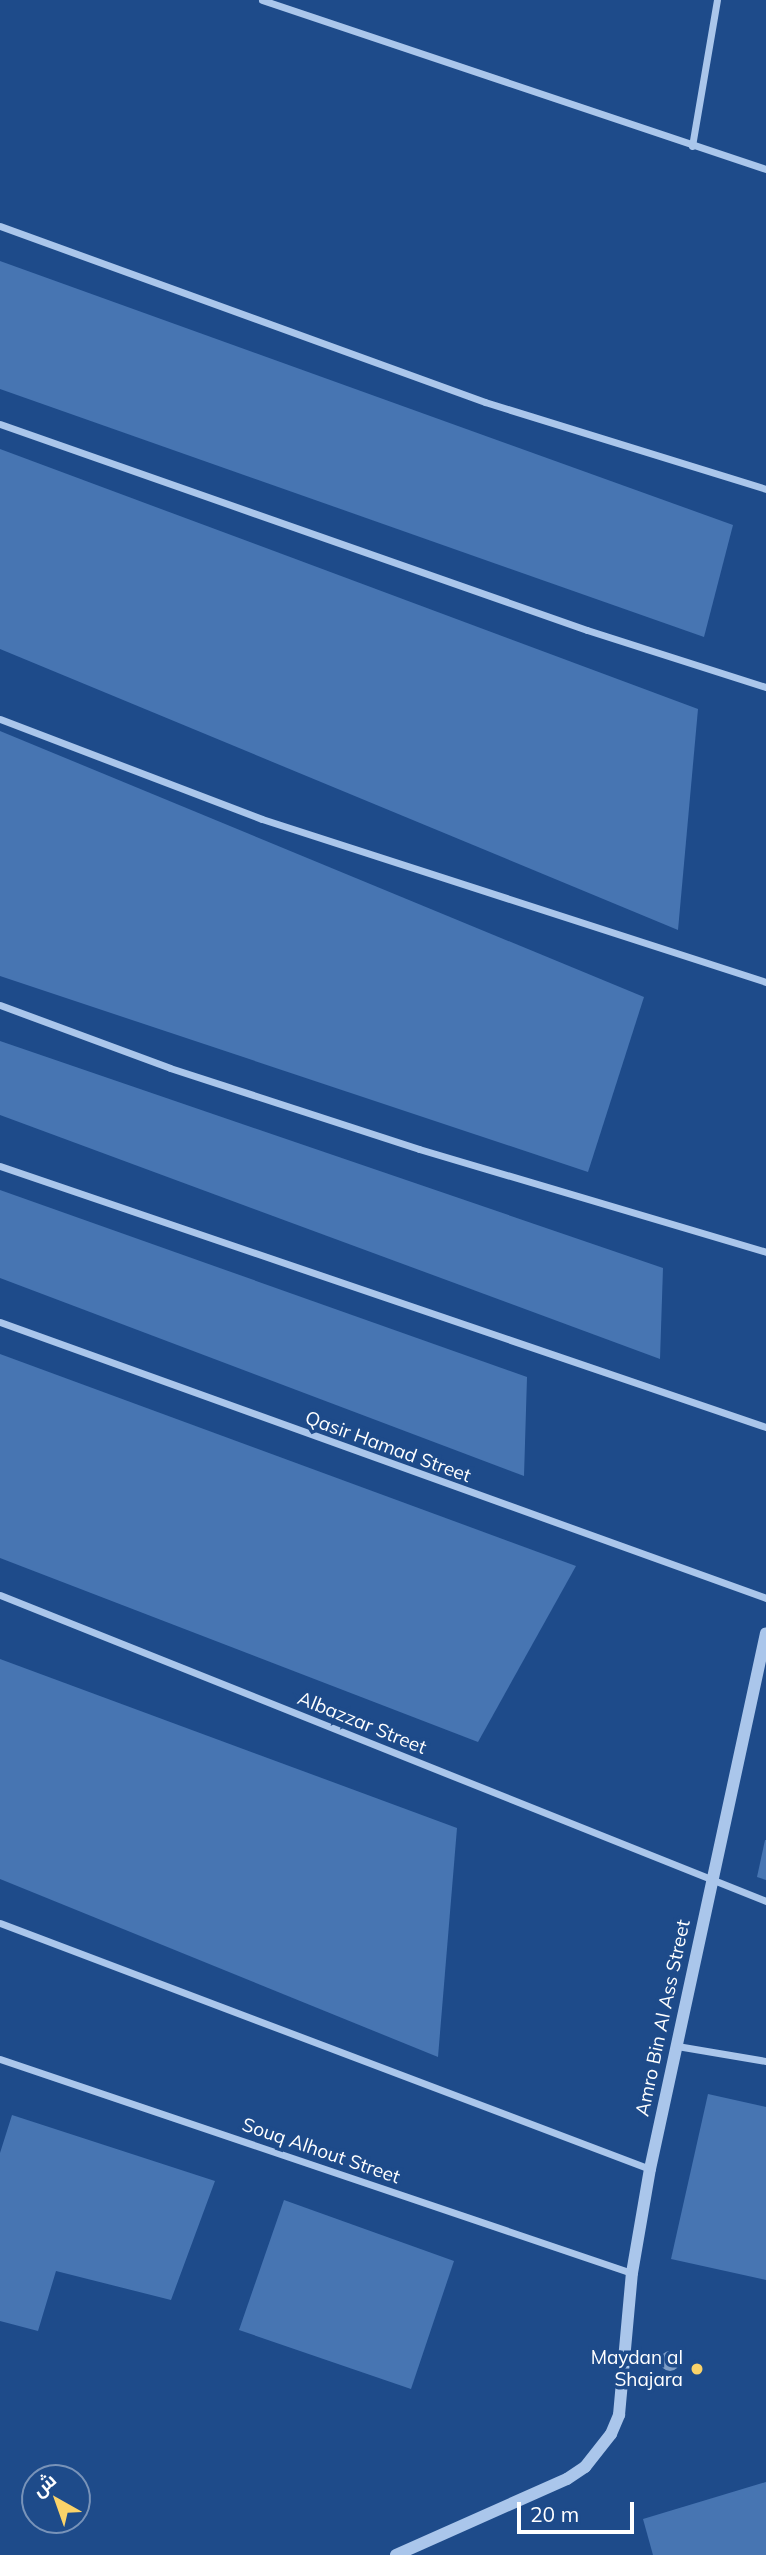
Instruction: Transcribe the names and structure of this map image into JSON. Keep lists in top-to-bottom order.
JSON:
{
  "streets": {
    "street": [
      "Qasir Hamad Street",
      "Albazzar Street",
      "Amro Bin Al Ass Street",
      "Souq Alhout Street"
    ]
  },
  "crossings": [
    ["Albazzar Street", "Amro Bin Al Ass Street"],
    ["Amro Bin Al Ass Street", "Souq Alhout Street"]
  ],
  "places": ["Maydan al Shajara"],
  "scale_bar": "20 m",
  "north": "top left"
}
